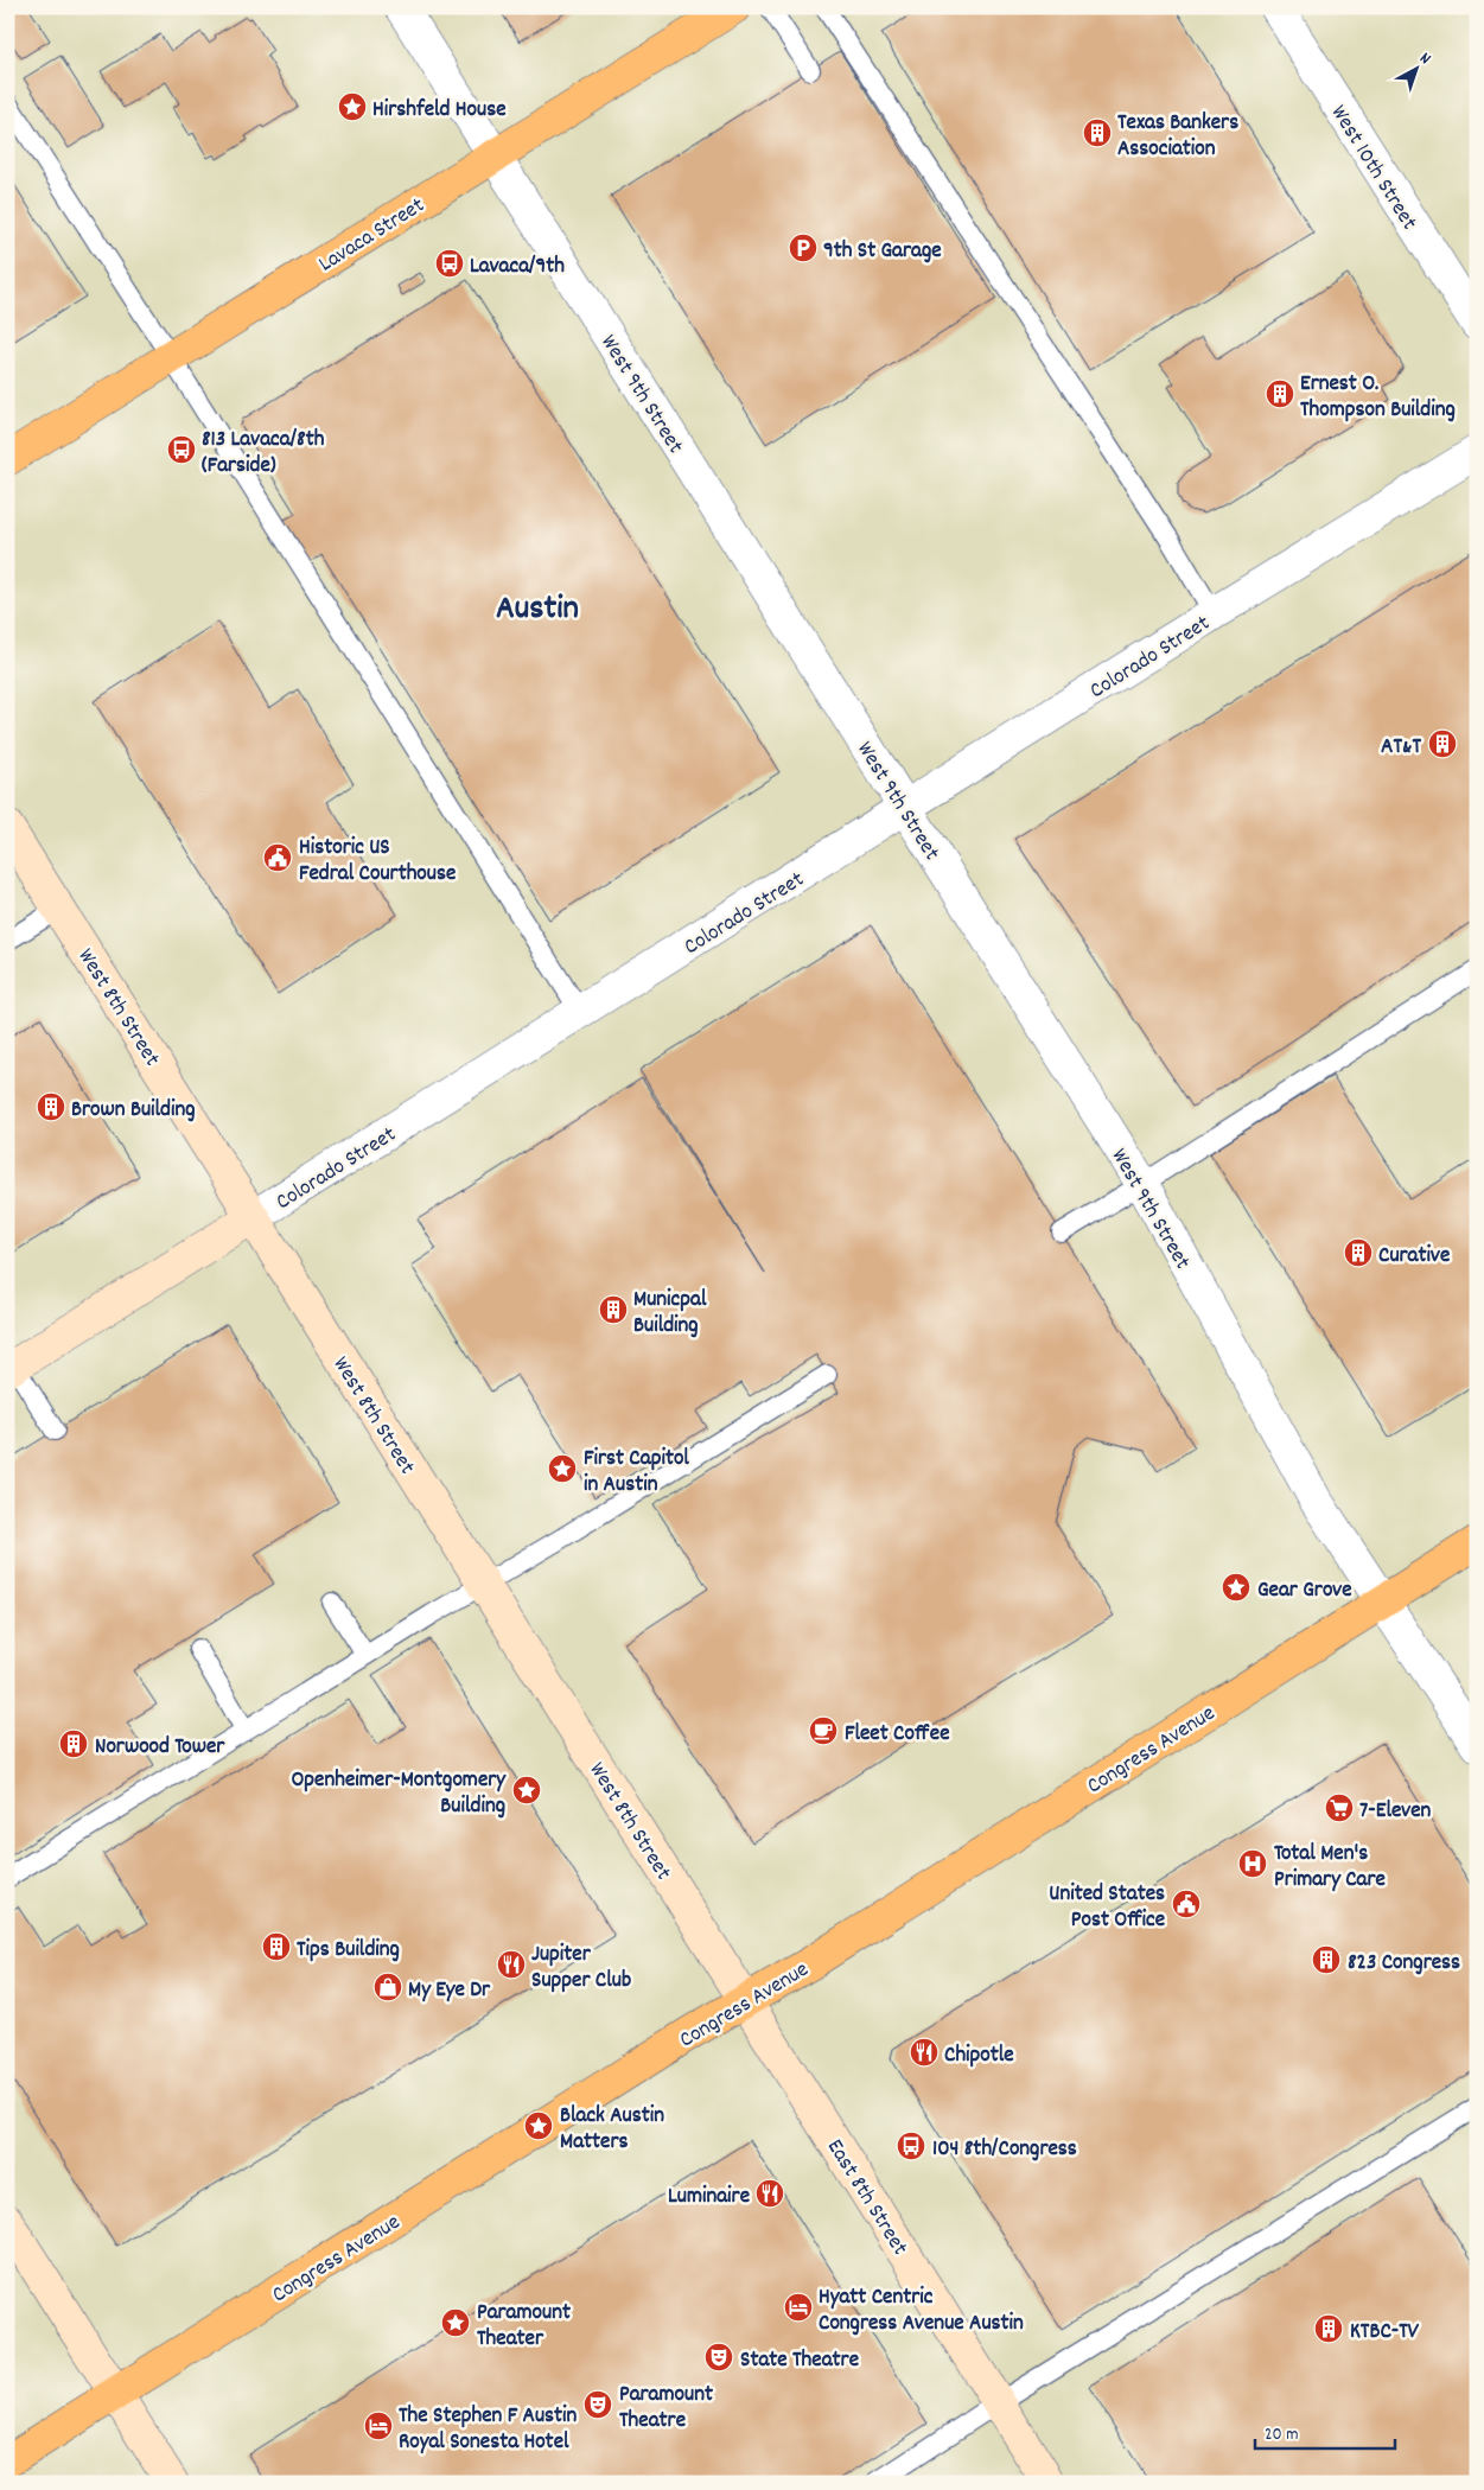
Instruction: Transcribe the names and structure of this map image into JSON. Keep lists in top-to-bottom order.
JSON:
{
  "streets": {
    "main road": [
      "Lavaca Street",
      "Colorado Street",
      "West 8th Street",
      "Congress Avenue",
      "East 8th Street"
    ],
    "street": ["West 10th Street", "West 9th Street"]
  },
  "crossings": [
    ["Lavaca Street", "West 9th Street"],
    ["West 9th Street", "Colorado Street"],
    ["West 9th Street", "Congress Avenue"],
    ["Colorado Street", "West 8th Street"],
    ["West 8th Street", "Congress Avenue"],
    ["West 8th Street", "East 8th Street"],
    ["Congress Avenue", "East 8th Street"]
  ],
  "districts": ["Austin"],
  "places": {
    "place": [
      "Hirshfeld House",
      "First Capitol in Austin",
      "Gear Grove",
      "Openheimer-Montgomery Building",
      "Black Austin Matters",
      "Paramount Theater"
    ],
    "building": [
      "Texas Bankers Association",
      "Ernest O. Thompson Building",
      "AT&T",
      "Brown Building",
      "Curative",
      "Municpal Building",
      "Norwood Tower",
      "Tips Building",
      "823 Congress",
      "KTBC-TV"
    ],
    "parking": ["9th St Garage"],
    "bus stop": ["Lavaca/9th", "813 Lavaca/8th (Farside)", "104 8th/Congress"],
    "public building": ["Historic US Fedral Courthouse", "United States Post Office"],
    "cafe": ["Fleet Coffee"],
    "supermarket": ["7-Eleven"],
    "hospital": ["Total Men's Primary Care"],
    "restaurant": ["Jupiter Supper Club", "Chipotle", "Luminaire"],
    "shop": ["My Eye Dr"],
    "hotel": ["Hyatt Centric Congress Avenue Austin", "The Stephen F Austin Royal Sonesta Hotel"],
    "theatre": ["State Theatre", "Paramount Theatre"]
  },
  "scale_bar": "20 m",
  "north": "top right"
}
